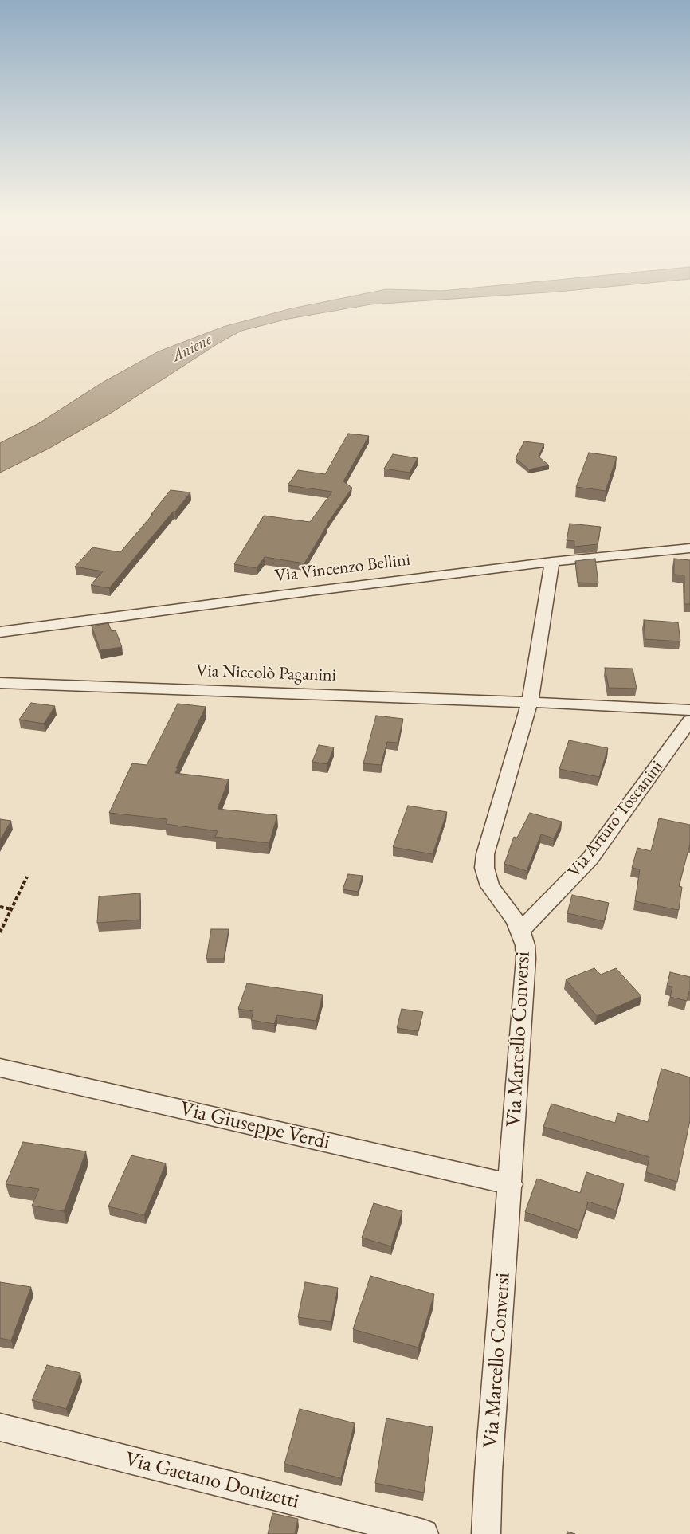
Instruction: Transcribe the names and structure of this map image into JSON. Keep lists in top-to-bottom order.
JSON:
{
  "streets": {
    "street": [
      "Via Vincenzo Bellini",
      "Via Niccolò Paganini",
      "Via Arturo Toscanini",
      "Via Marcello Conversi",
      "Via Giuseppe Verdi",
      "Via Gaetano Donizetti"
    ]
  },
  "crossings": [
    ["Via Vincenzo Bellini", "Via Marcello Conversi"],
    ["Via Niccolò Paganini", "Via Marcello Conversi"],
    ["Via Arturo Toscanini", "Via Marcello Conversi"],
    ["Via Marcello Conversi", "Via Giuseppe Verdi"]
  ],
  "water": ["Aniene"]
}
